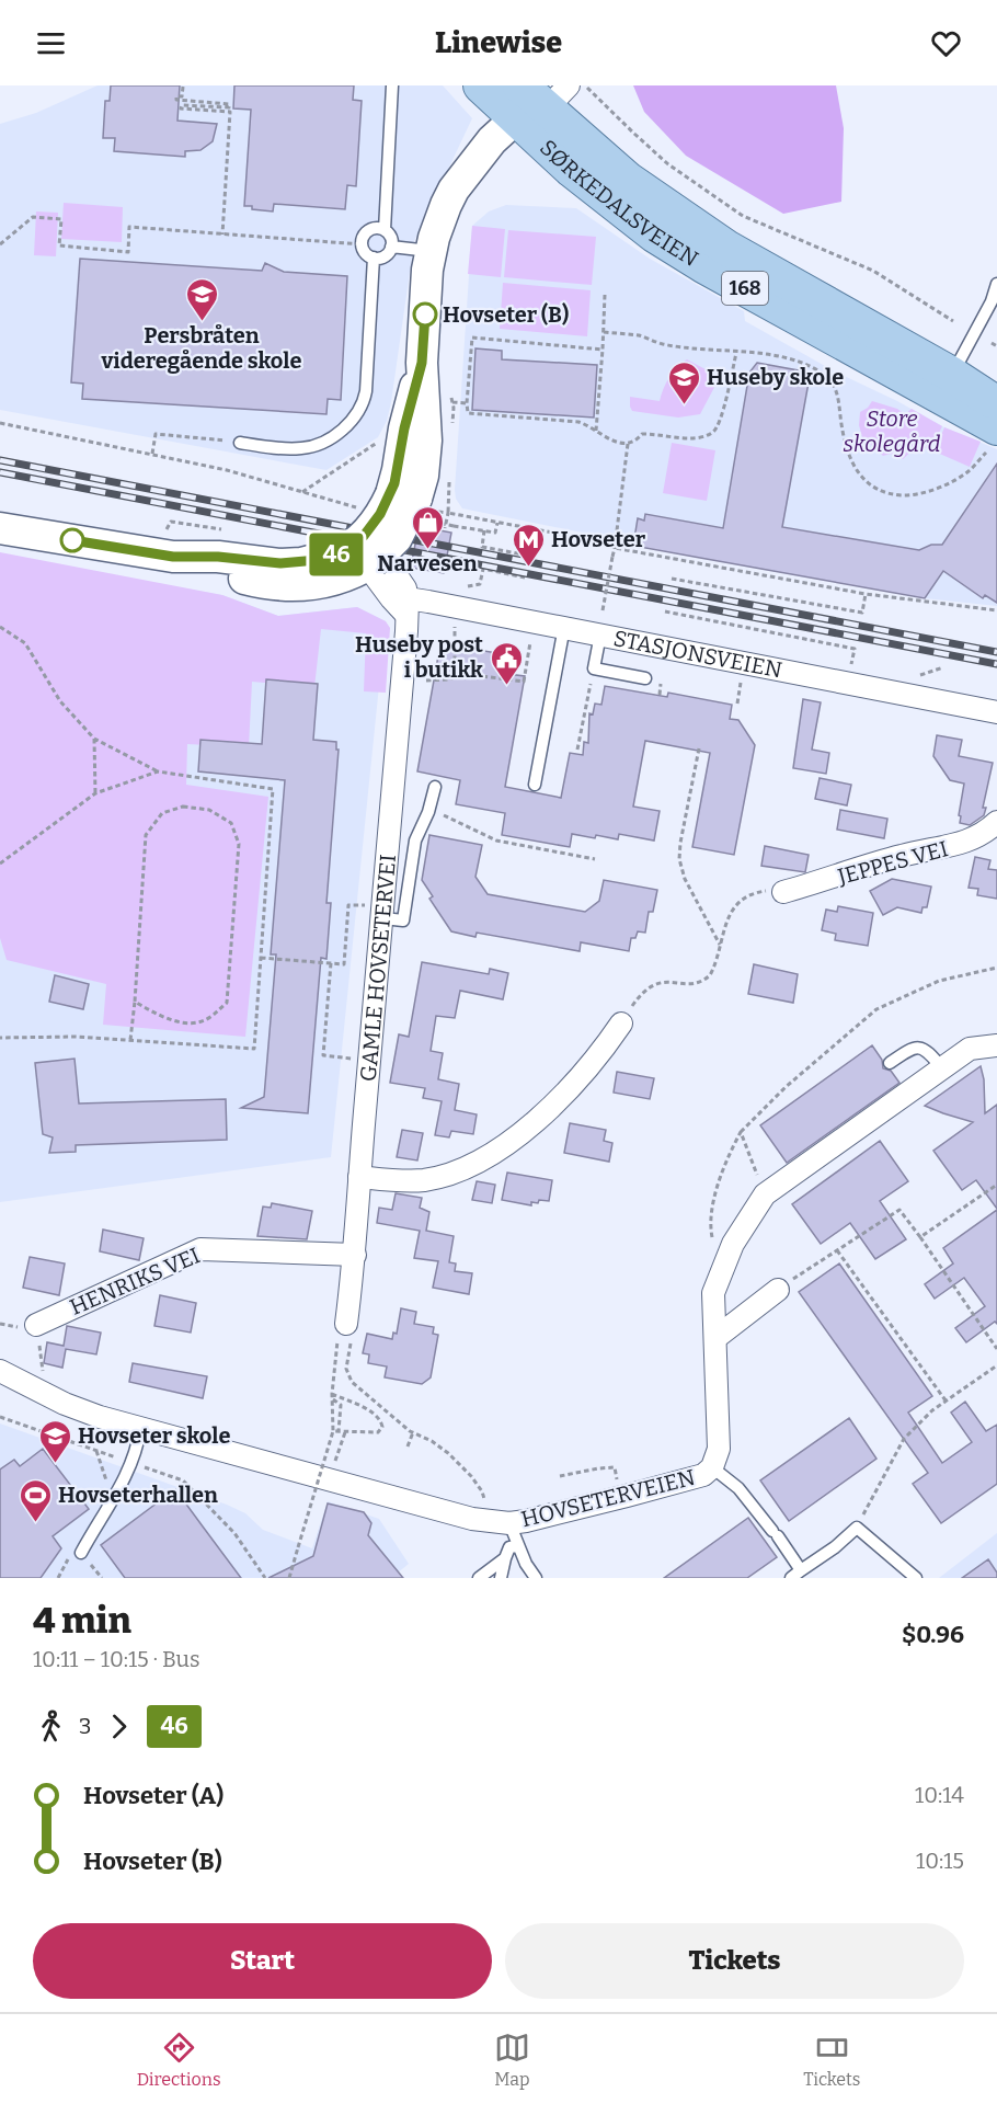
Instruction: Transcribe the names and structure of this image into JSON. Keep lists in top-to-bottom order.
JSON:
{
  "streets": {
    "main road": ["SØRKEDALSVEIEN", "168"],
    "street": [
      "STASJONSVEIEN",
      "JEPPES VEI",
      "GAMLE HOVSETERVEI",
      "HENRIKS VEI",
      "HOVSETERVEIEN"
    ]
  },
  "crossings": [
    ["STASJONSVEIEN", "GAMLE HOVSETERVEI"],
    ["GAMLE HOVSETERVEI", "HENRIKS VEI"]
  ],
  "parks": ["Store skolegård"],
  "places": {
    "other": ["Hovseter (B)"],
    "school or university": ["Persbråten videregående skole", "Huseby skole", "Hovseter skole"],
    "shop": ["Narvesen"],
    "metro station": ["Hovseter"],
    "public building": ["Huseby post i butikk"],
    "sports": ["Hovseterhallen"]
  },
  "lines": ["bus line 46"],
  "page": {
    "header": "Linewise",
    "on_map": "46",
    "heading": ["4 min", "10:11 – 10:15 · Bus", "$0.96"],
    "legs": ["3", "46"],
    "list": [
      {
        "name": "Hovseter (A)",
        "value": "10:14"
      },
      {
        "name": "Hovseter (B)",
        "value": "10:15"
      }
    ],
    "buttons": ["Start", "Tickets"],
    "tabs": ["Directions", "Map", "Tickets"]
  }
}
